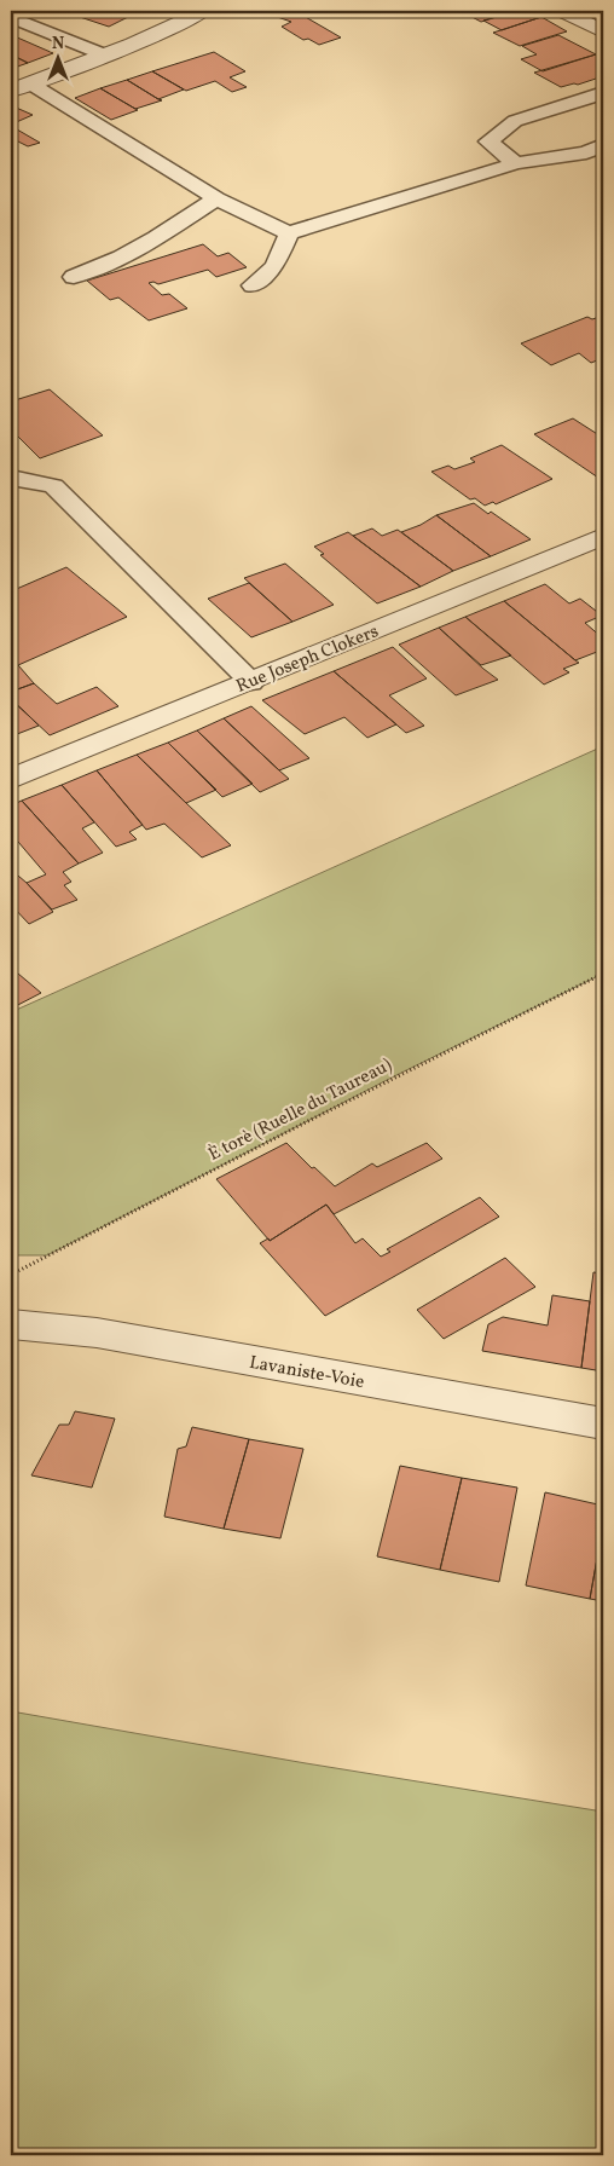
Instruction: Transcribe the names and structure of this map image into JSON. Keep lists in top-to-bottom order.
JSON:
{
  "streets": {
    "street": ["Rue Joseph Clokers", "Lavaniste-Voie"],
    "path": ["È torè (Ruelle du Taureau)"]
  },
  "north": "top"
}
